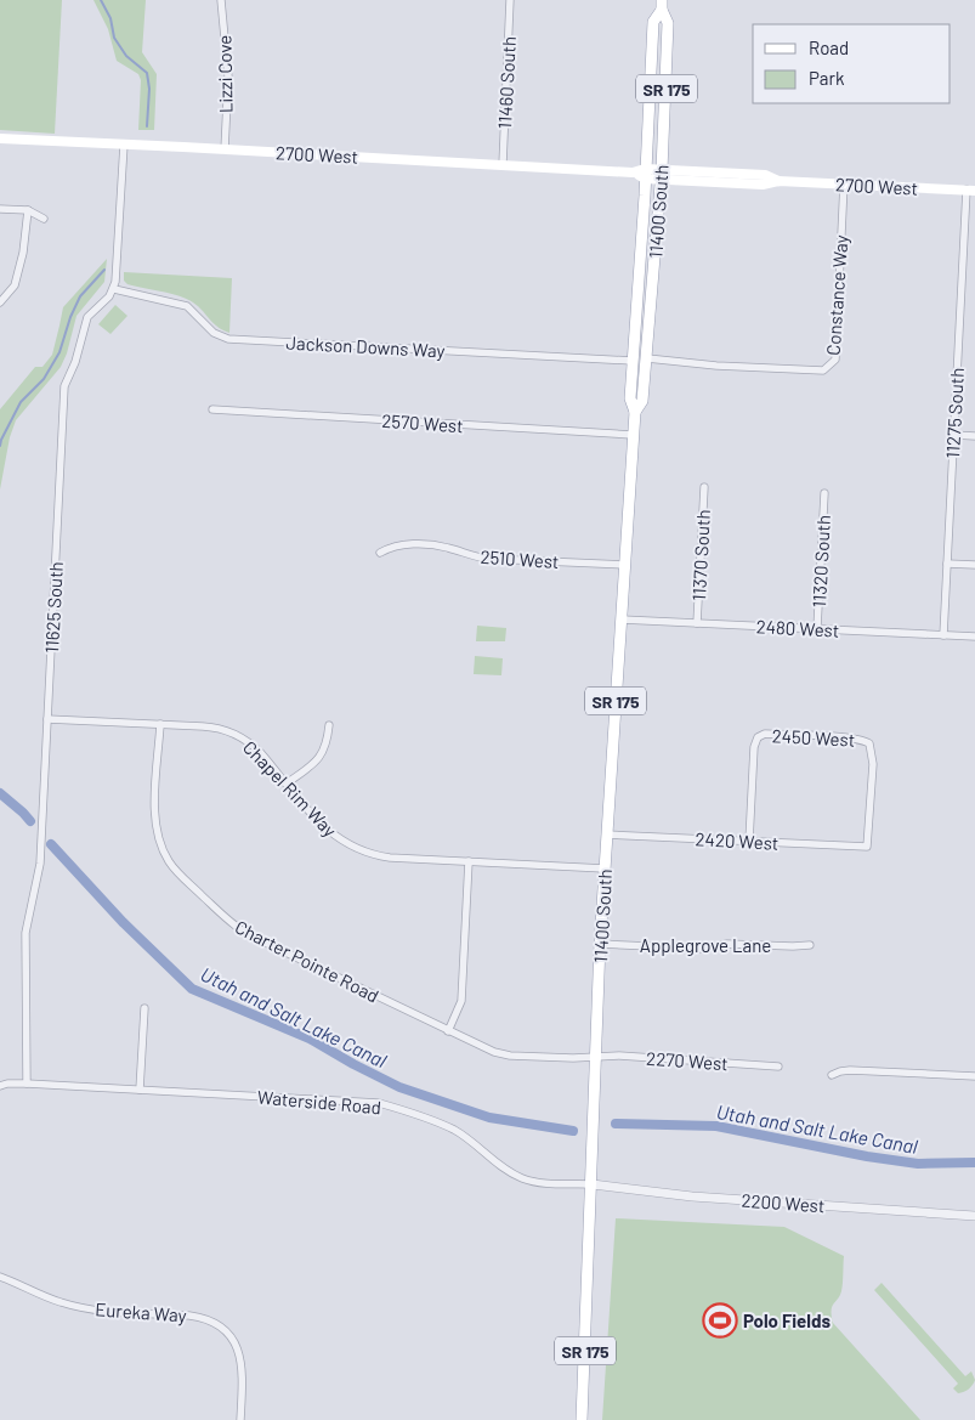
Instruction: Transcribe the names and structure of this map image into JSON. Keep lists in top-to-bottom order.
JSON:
{
  "streets": {
    "main road": ["SR 175", "2700 West", "11400 South"],
    "street": [
      "Lizzi Cove",
      "11460 South",
      "Constance Way",
      "Jackson Downs Way",
      "11275 South",
      "2570 West",
      "11370 South",
      "2510 West",
      "11320 South",
      "11625 South",
      "2480 West",
      "2450 West",
      "Chapel Rim Way",
      "2420 West",
      "Applegrove Lane",
      "Charter Pointe Road",
      "2270 West",
      "Waterside Road",
      "2200 West",
      "Eureka Way"
    ]
  },
  "crossings": [
    ["Lizzi Cove", "2700 West"],
    ["11460 South", "2700 West"],
    ["2700 West", "11400 South"],
    ["2700 West", "Constance Way"],
    ["2700 West", "11275 South"],
    ["11400 South", "Constance Way"],
    ["11400 South", "Jackson Downs Way"],
    ["11400 South", "2570 West"],
    ["11400 South", "2510 West"],
    ["11400 South", "2480 West"],
    ["11400 South", "Chapel Rim Way"],
    ["11400 South", "2420 West"],
    ["11400 South", "Applegrove Lane"],
    ["11400 South", "Charter Pointe Road"],
    ["11400 South", "2270 West"],
    ["11400 South", "Waterside Road"],
    ["11400 South", "2200 West"],
    ["Jackson Downs Way", "11625 South"],
    ["11275 South", "2480 West"],
    ["11370 South", "2480 West"],
    ["11320 South", "2480 West"],
    ["11625 South", "Chapel Rim Way"],
    ["11625 South", "Waterside Road"],
    ["2450 West", "2420 West"],
    ["Chapel Rim Way", "Charter Pointe Road"],
    ["Charter Pointe Road", "2270 West"],
    ["Waterside Road", "2200 West"]
  ],
  "water": ["Utah and Salt Lake Canal"],
  "places": {
    "sports": ["Polo Fields"]
  },
  "legend": ["Road", "Park"]
}
